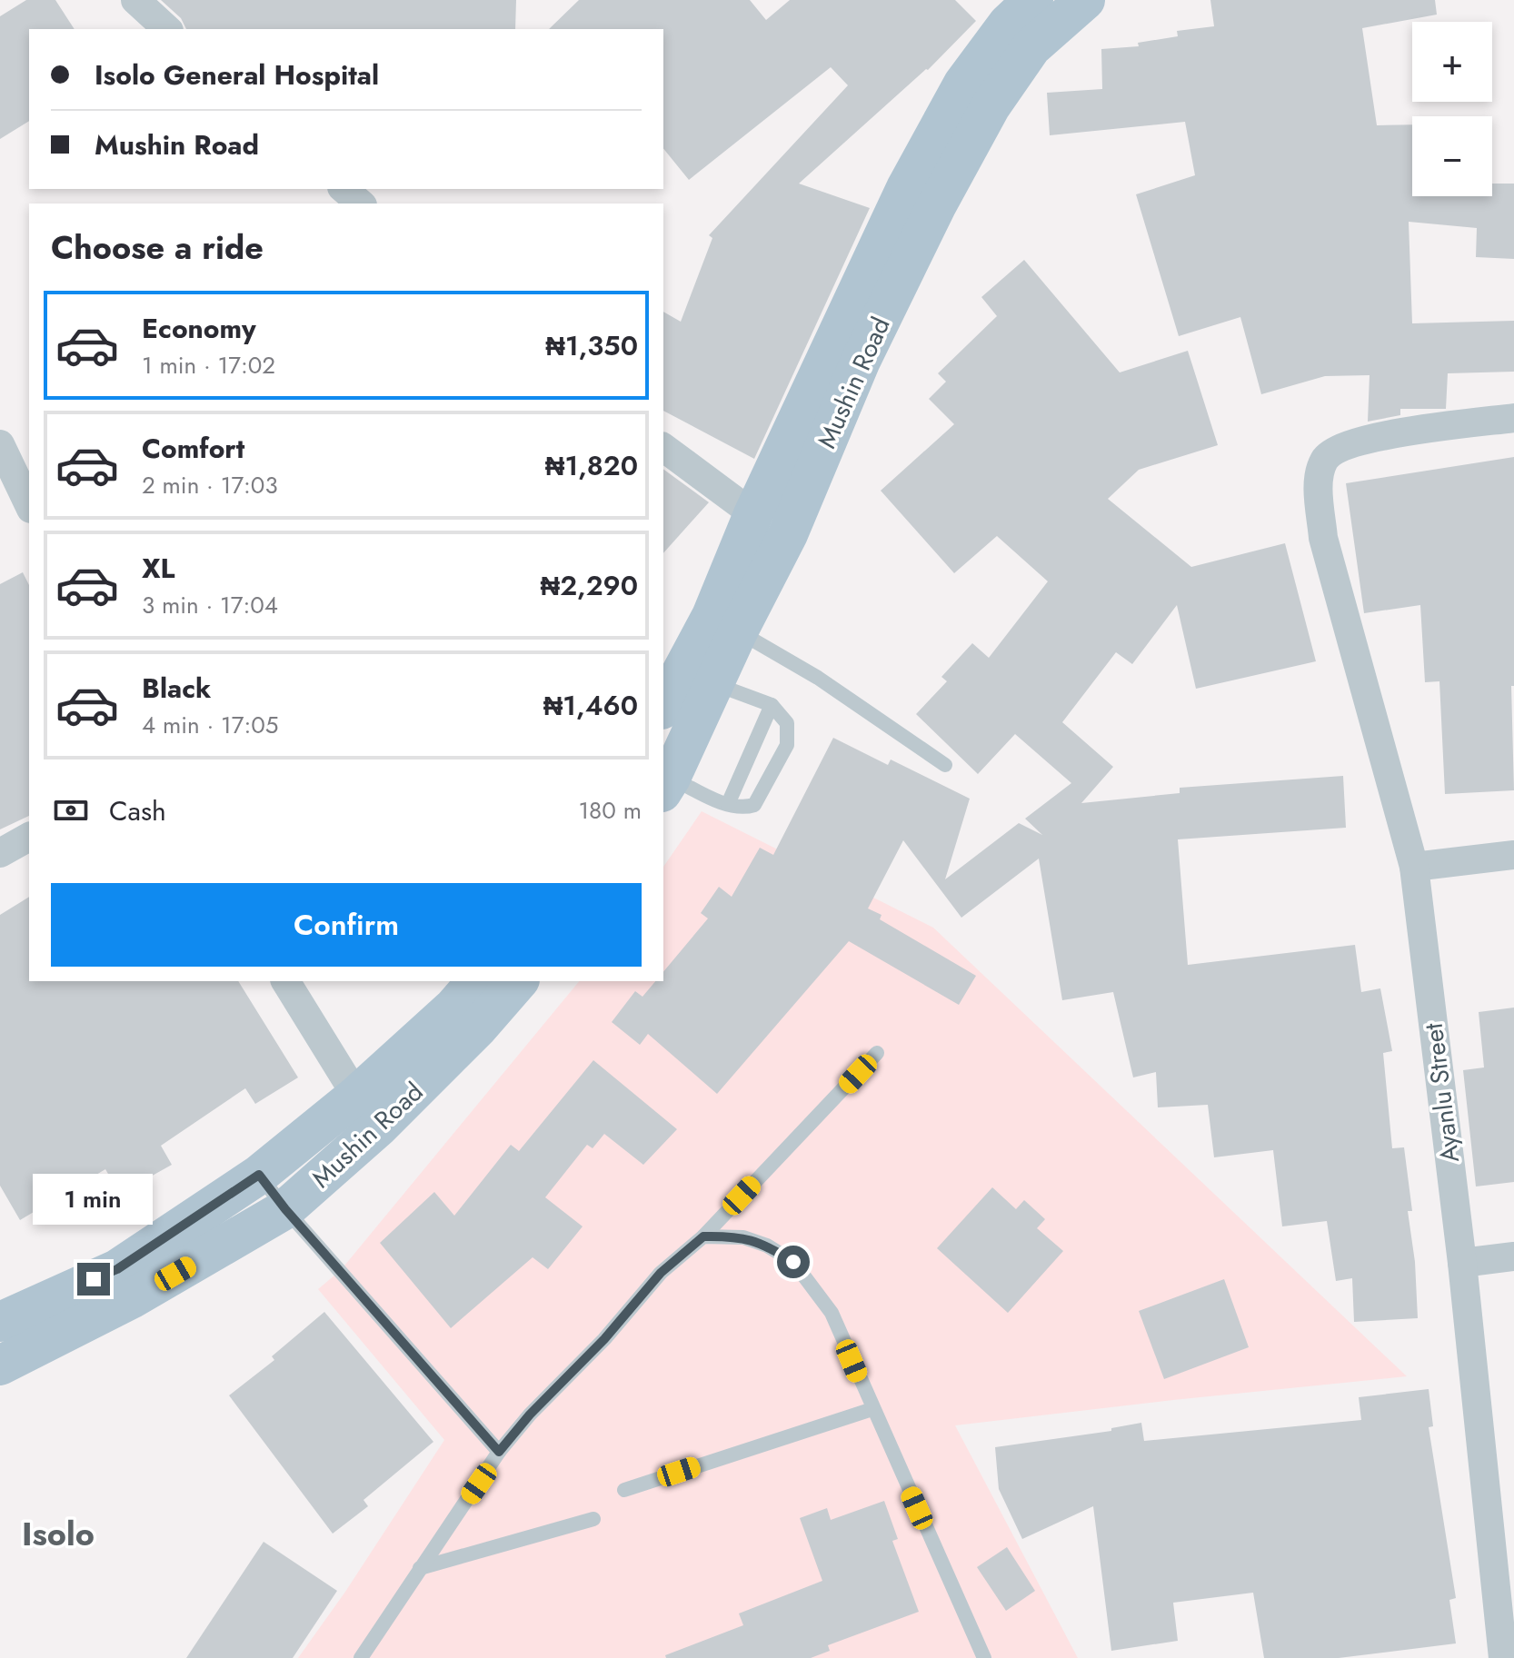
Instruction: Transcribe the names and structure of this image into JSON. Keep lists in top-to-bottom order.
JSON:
{
  "streets": {
    "main road": ["Mushin Road"],
    "street": ["Ayanlu Street"]
  },
  "districts": ["Isolo"],
  "page": {
    "map_buttons": ["+", "−"],
    "banner": ["Isolo General Hospital", "Mushin Road"],
    "heading": "Choose a ride",
    "list": [
      {
        "name": "Economy",
        "note": "1 min · 17:02",
        "value": "₦1,350"
      },
      {
        "name": "Comfort",
        "note": "2 min · 17:03",
        "value": "₦1,820"
      },
      {
        "name": "XL",
        "note": "3 min · 17:04",
        "value": "₦2,290"
      },
      {
        "name": "Black",
        "note": "4 min · 17:05",
        "value": "₦1,460"
      }
    ],
    "pay": ["Cash", "180 m"],
    "buttons": "Confirm",
    "bubble": "1 min"
  }
}
